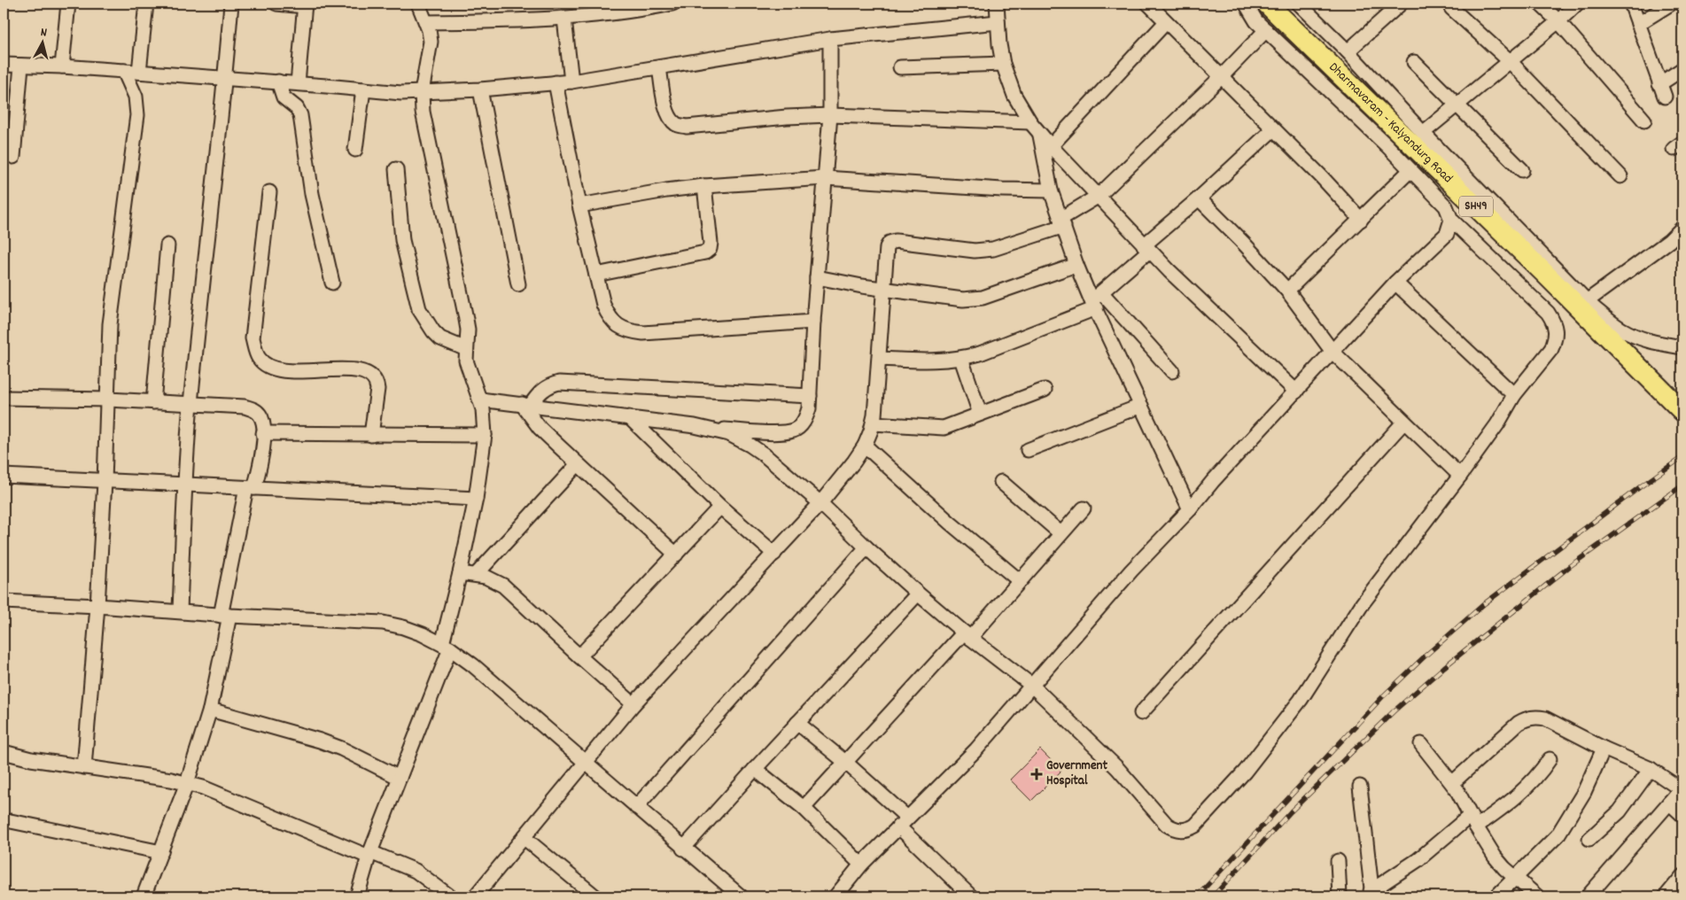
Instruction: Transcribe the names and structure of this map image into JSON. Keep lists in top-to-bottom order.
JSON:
{
  "streets": {
    "main road": ["Dharmavaram - Kalyandurg Road", "SH49"]
  },
  "places": {
    "health": ["Government Hospital"]
  },
  "north": "top"
}
